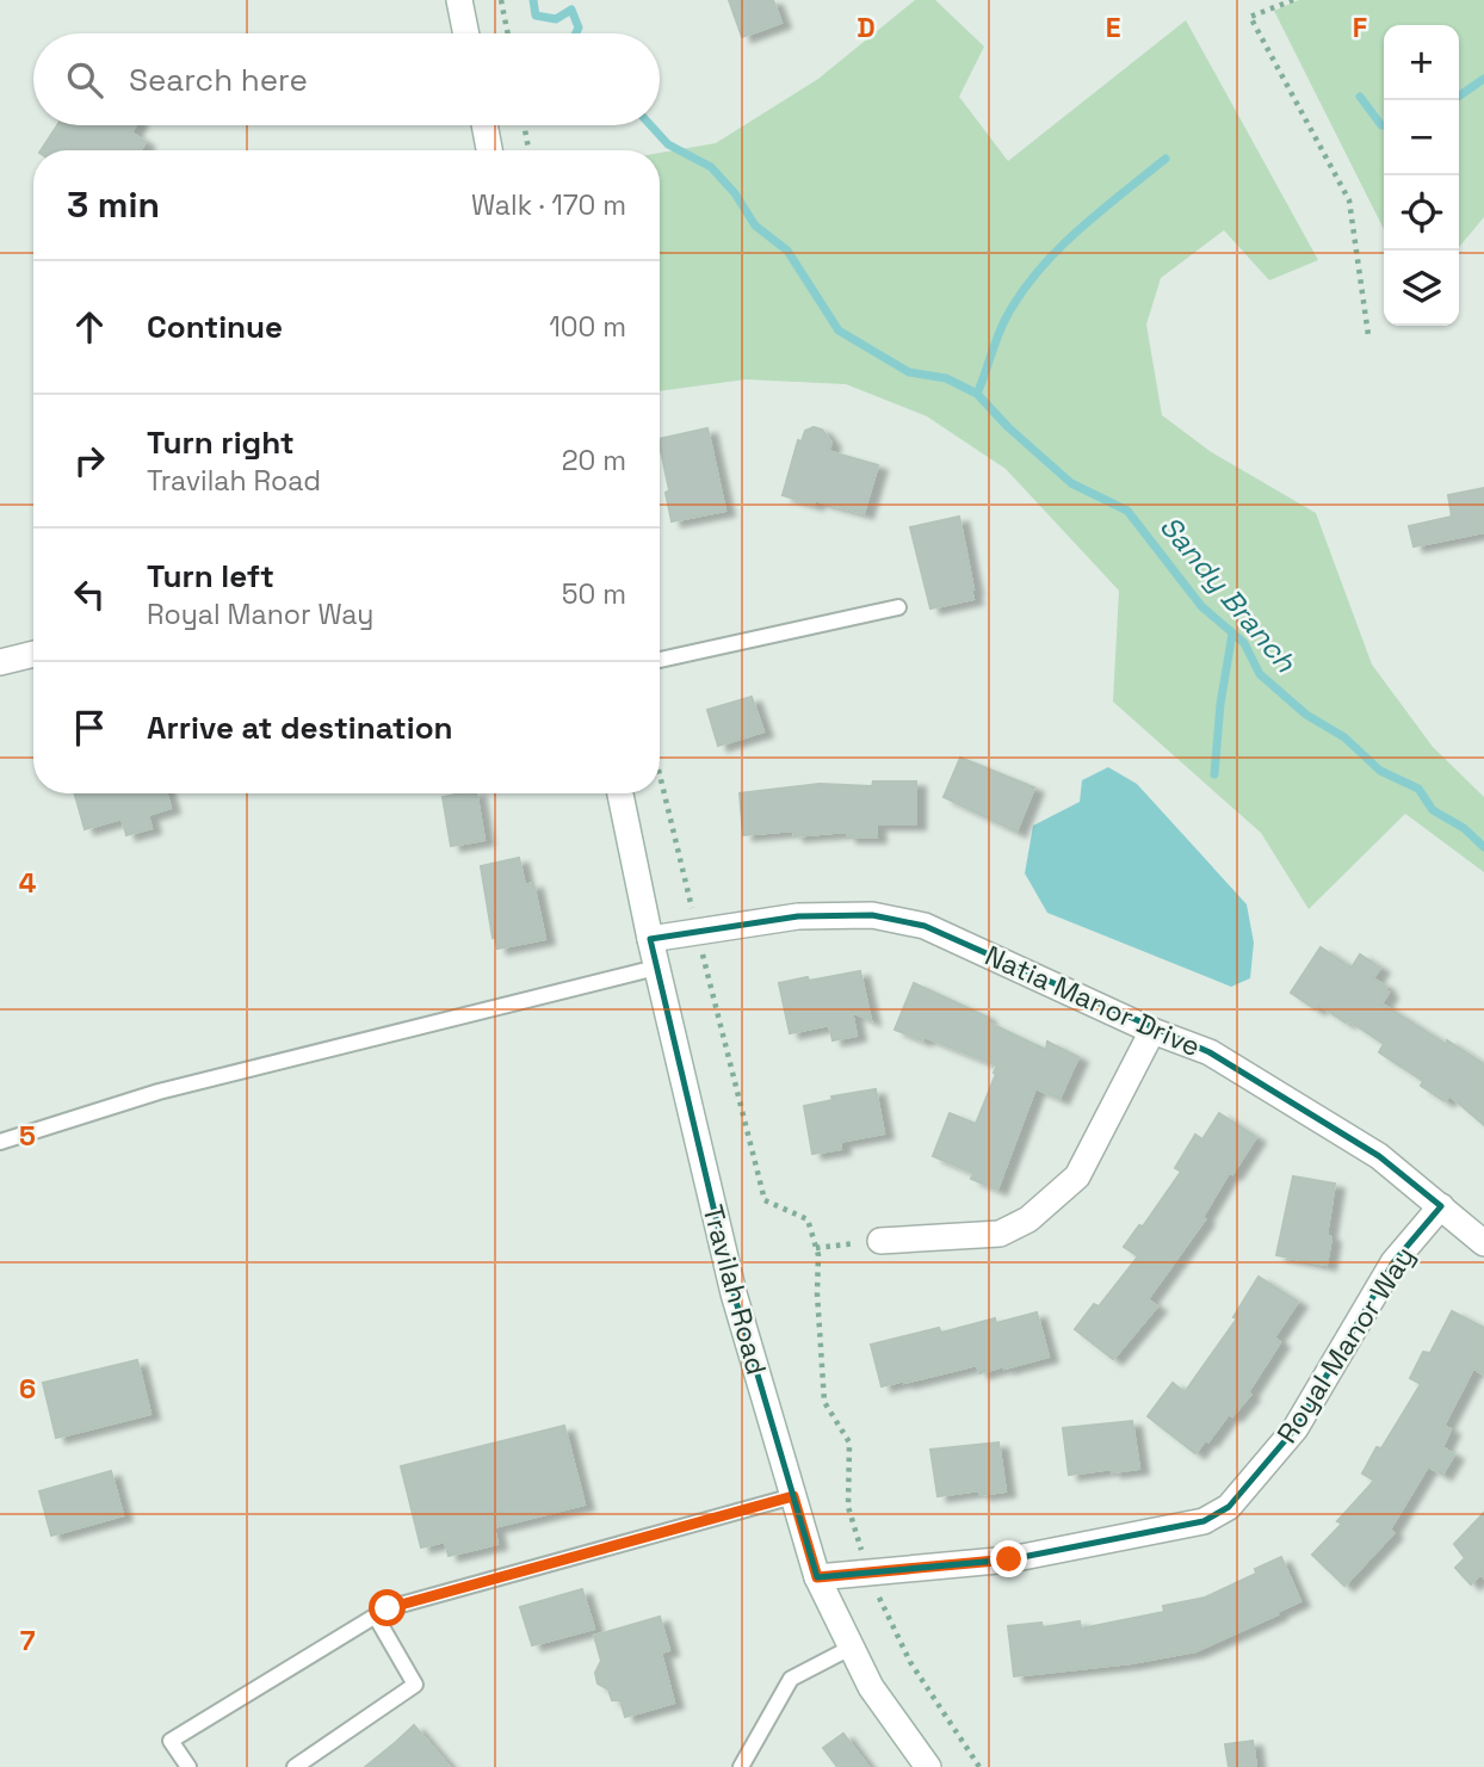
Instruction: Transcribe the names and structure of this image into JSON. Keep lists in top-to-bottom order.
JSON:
{
  "streets": {
    "street": ["Natia Manor Drive", "Travilah Road", "Royal Manor Way"]
  },
  "crossings": [
    ["Natia Manor Drive", "Travilah Road"],
    ["Natia Manor Drive", "Royal Manor Way"],
    ["Travilah Road", "Royal Manor Way"]
  ],
  "water": ["Sandy Branch"],
  "page": {
    "map_buttons": ["+", "−"],
    "search": "Search here",
    "heading": ["3 min", "Walk · 170 m"],
    "list": [
      ["Continue", "100 m"],
      ["Turn right", "Travilah Road", "20 m"],
      ["Turn left", "Royal Manor Way", "50 m"],
      "Arrive at destination"
    ]
  },
  "grid": {
    "columns": ["D", "E", "F"],
    "rows": [
      "4",
      "5",
      "6",
      "7"
    ]
  }
}
